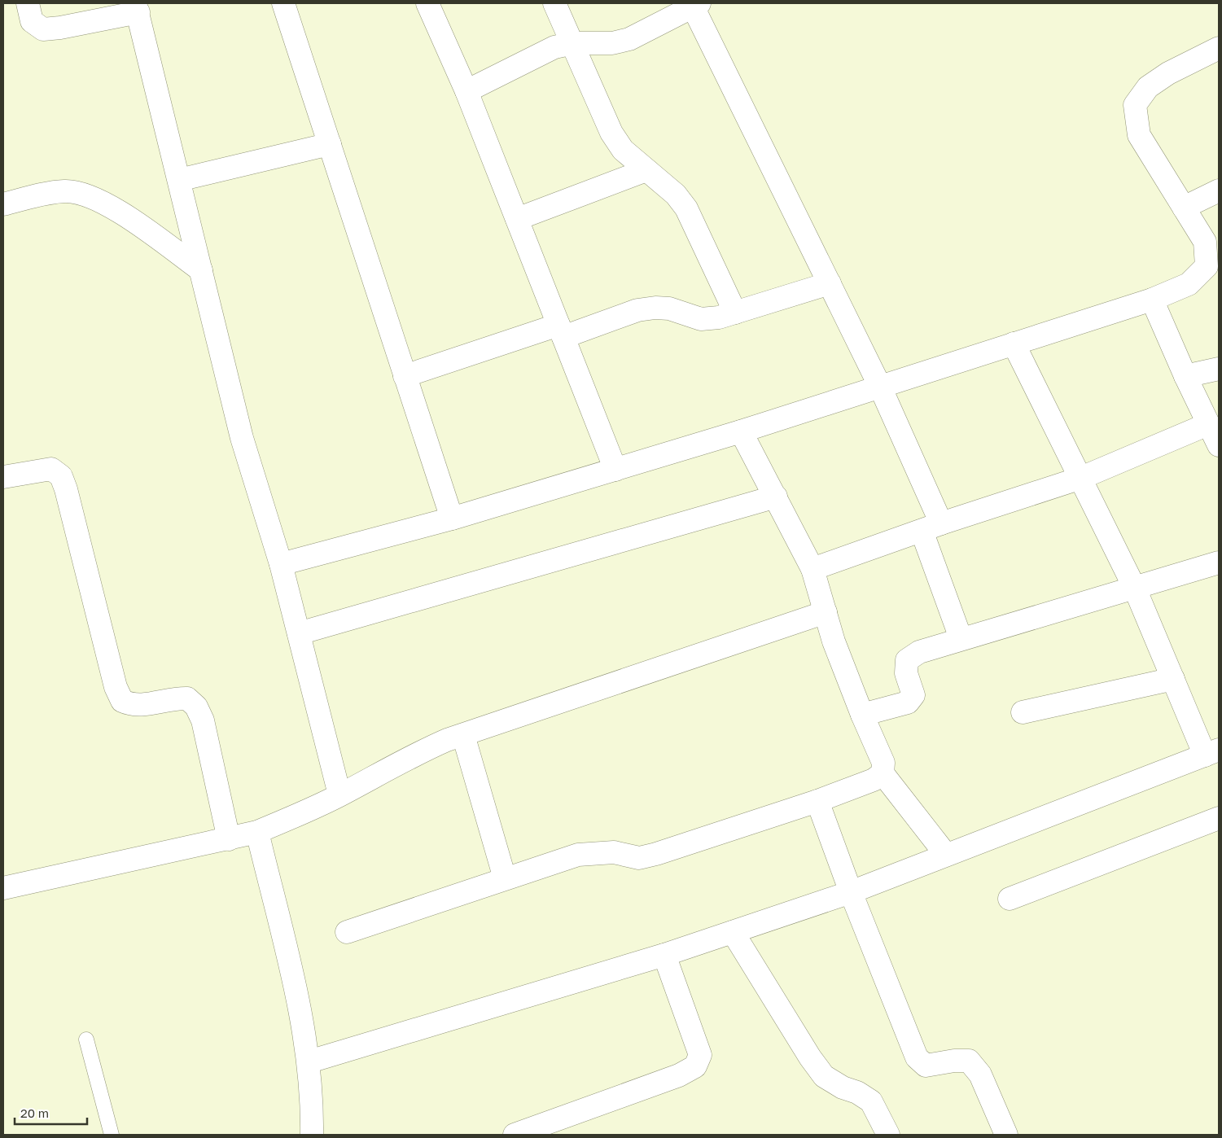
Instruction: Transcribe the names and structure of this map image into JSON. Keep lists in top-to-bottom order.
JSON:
{
  "scale_bar": "20 m"
}
